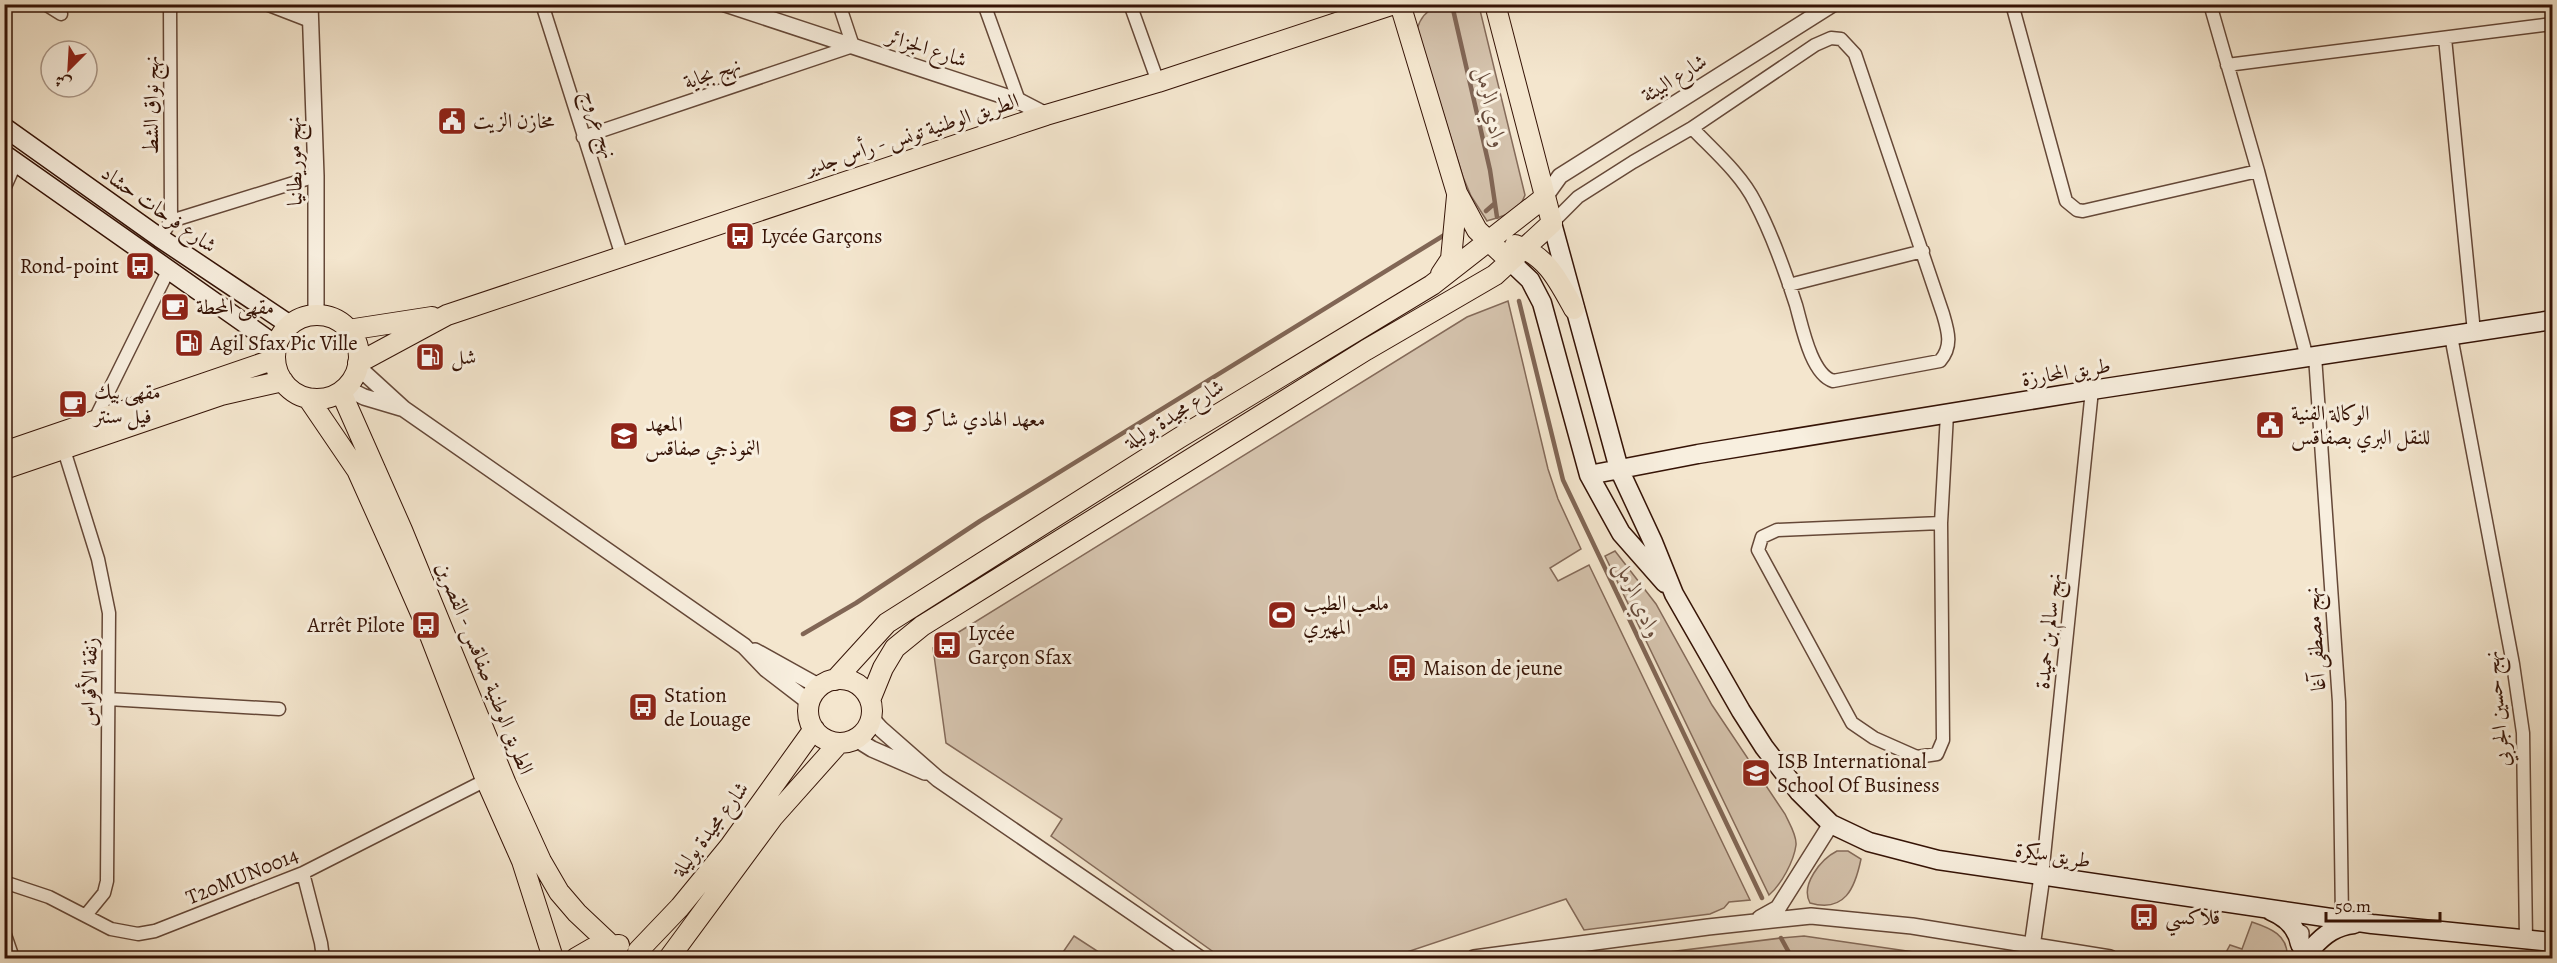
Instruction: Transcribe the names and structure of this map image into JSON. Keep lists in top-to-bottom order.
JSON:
{
  "streets": {
    "main road": [
      "الطريق الوطنية تونس - رأس جدير",
      "شارع فرحات حشاد",
      "طريق المحارزة",
      "شارع مجيدة بوليلة",
      "الطريق الوطنية صفاقس - القصرين",
      "طريق سكرة"
    ],
    "street": [
      "شارع الجزائر",
      "نهج بجاية",
      "شارع البيئة",
      "نهج نواق الشط",
      "نهج عروج",
      "نهج موريطانيا",
      "نهج سالم بن حميدة",
      "نهج مصطفى آغا",
      "زنقة الأقواس",
      "نهج حسين الجربي",
      "T20MUN0014"
    ]
  },
  "crossings": [
    ["شارع الجزائر", "نهج بجاية"],
    ["شارع الجزائر", "الطريق الوطنية تونس - رأس جدير"],
    ["نهج بجاية", "نهج عروج"],
    ["شارع البيئة", "شارع مجيدة بوليلة"],
    ["نهج عروج", "الطريق الوطنية تونس - رأس جدير"],
    ["الطريق الوطنية تونس - رأس جدير", "نهج موريطانيا"],
    ["الطريق الوطنية تونس - رأس جدير", "شارع فرحات حشاد"],
    ["الطريق الوطنية تونس - رأس جدير", "الطريق الوطنية صفاقس - القصرين"],
    ["نهج موريطانيا", "شارع فرحات حشاد"],
    ["نهج موريطانيا", "الطريق الوطنية صفاقس - القصرين"],
    ["شارع فرحات حشاد", "الطريق الوطنية صفاقس - القصرين"],
    ["طريق المحارزة", "نهج سالم بن حميدة"],
    ["طريق المحارزة", "نهج مصطفى آغا"],
    ["طريق المحارزة", "نهج حسين الجربي"],
    ["نهج سالم بن حميدة", "طريق سكرة"],
    ["نهج مصطفى آغا", "طريق سكرة"],
    ["الطريق الوطنية صفاقس - القصرين", "T20MUN0014"],
    ["زنقة الأقواس", "T20MUN0014"],
    ["نهج حسين الجربي", "طريق سكرة"]
  ],
  "water": ["وادي الرمل"],
  "places": {
    "public building": ["مخازن الزيت", "الوكالة الفنية للنقل البري بصفاقس"],
    "bus stop": [
      "Lycée Garçons",
      "Rond-point",
      "Arrêt Pilote",
      "Lycée Garçon Sfax",
      "Maison de jeune",
      "Station de Louage",
      "قلاكسي"
    ],
    "cafe": ["مقهى المحطة", "مقهى بيك فيل سنتر"],
    "fuel station": ["Agil Sfax Pic Ville", "شل"],
    "school or university": ["معهد الهادي شاكر", "المعهد النموذجي صفاقس", "ISB International School Of Business"],
    "sports": ["ملعب الطيب المهيري"]
  },
  "scale_bar": "50 m",
  "north": "bottom left"
}
